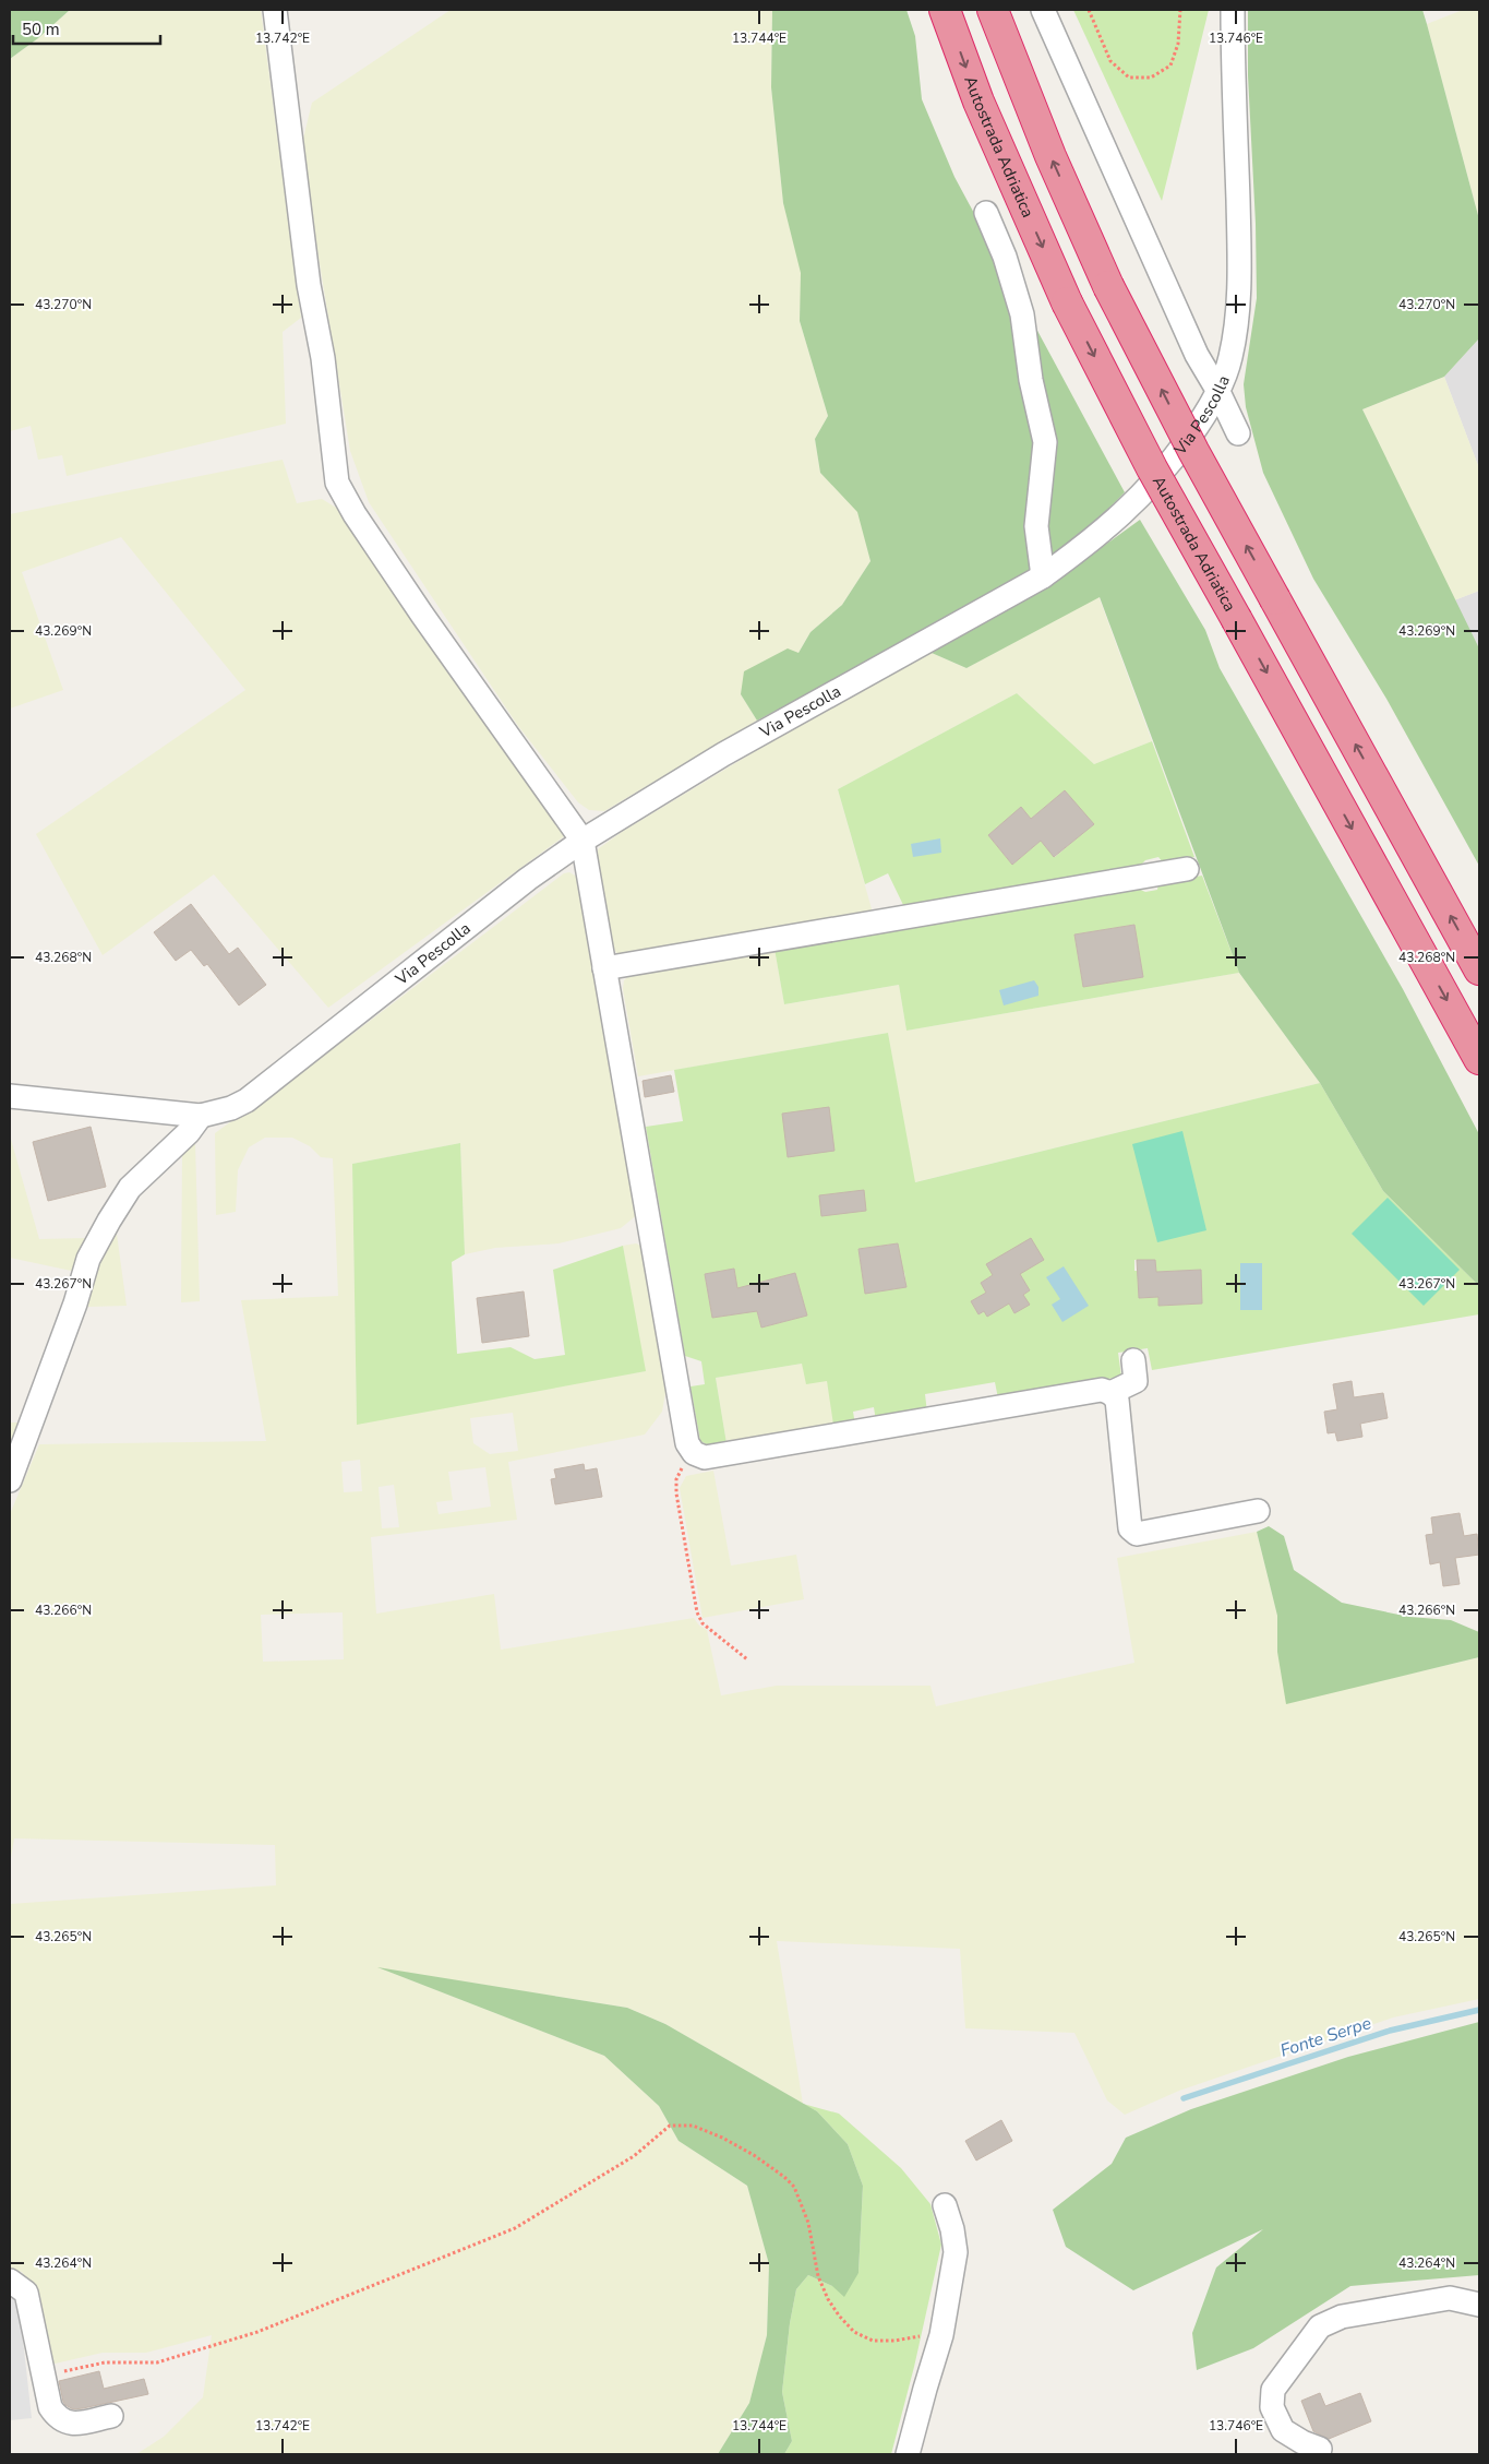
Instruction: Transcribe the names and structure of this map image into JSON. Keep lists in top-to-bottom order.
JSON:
{
  "streets": {
    "highway": ["Autostrada Adriatica"],
    "street": ["Via Pescolla"]
  },
  "water": ["Fonte Serpe"],
  "scale_bar": "50 m",
  "coordinates": [
    "13.742°E",
    "13.744°E",
    "13.746°E",
    "43.270°N",
    "43.269°N",
    "43.268°N",
    "43.267°N",
    "43.266°N",
    "43.265°N",
    "43.264°N"
  ]
}
